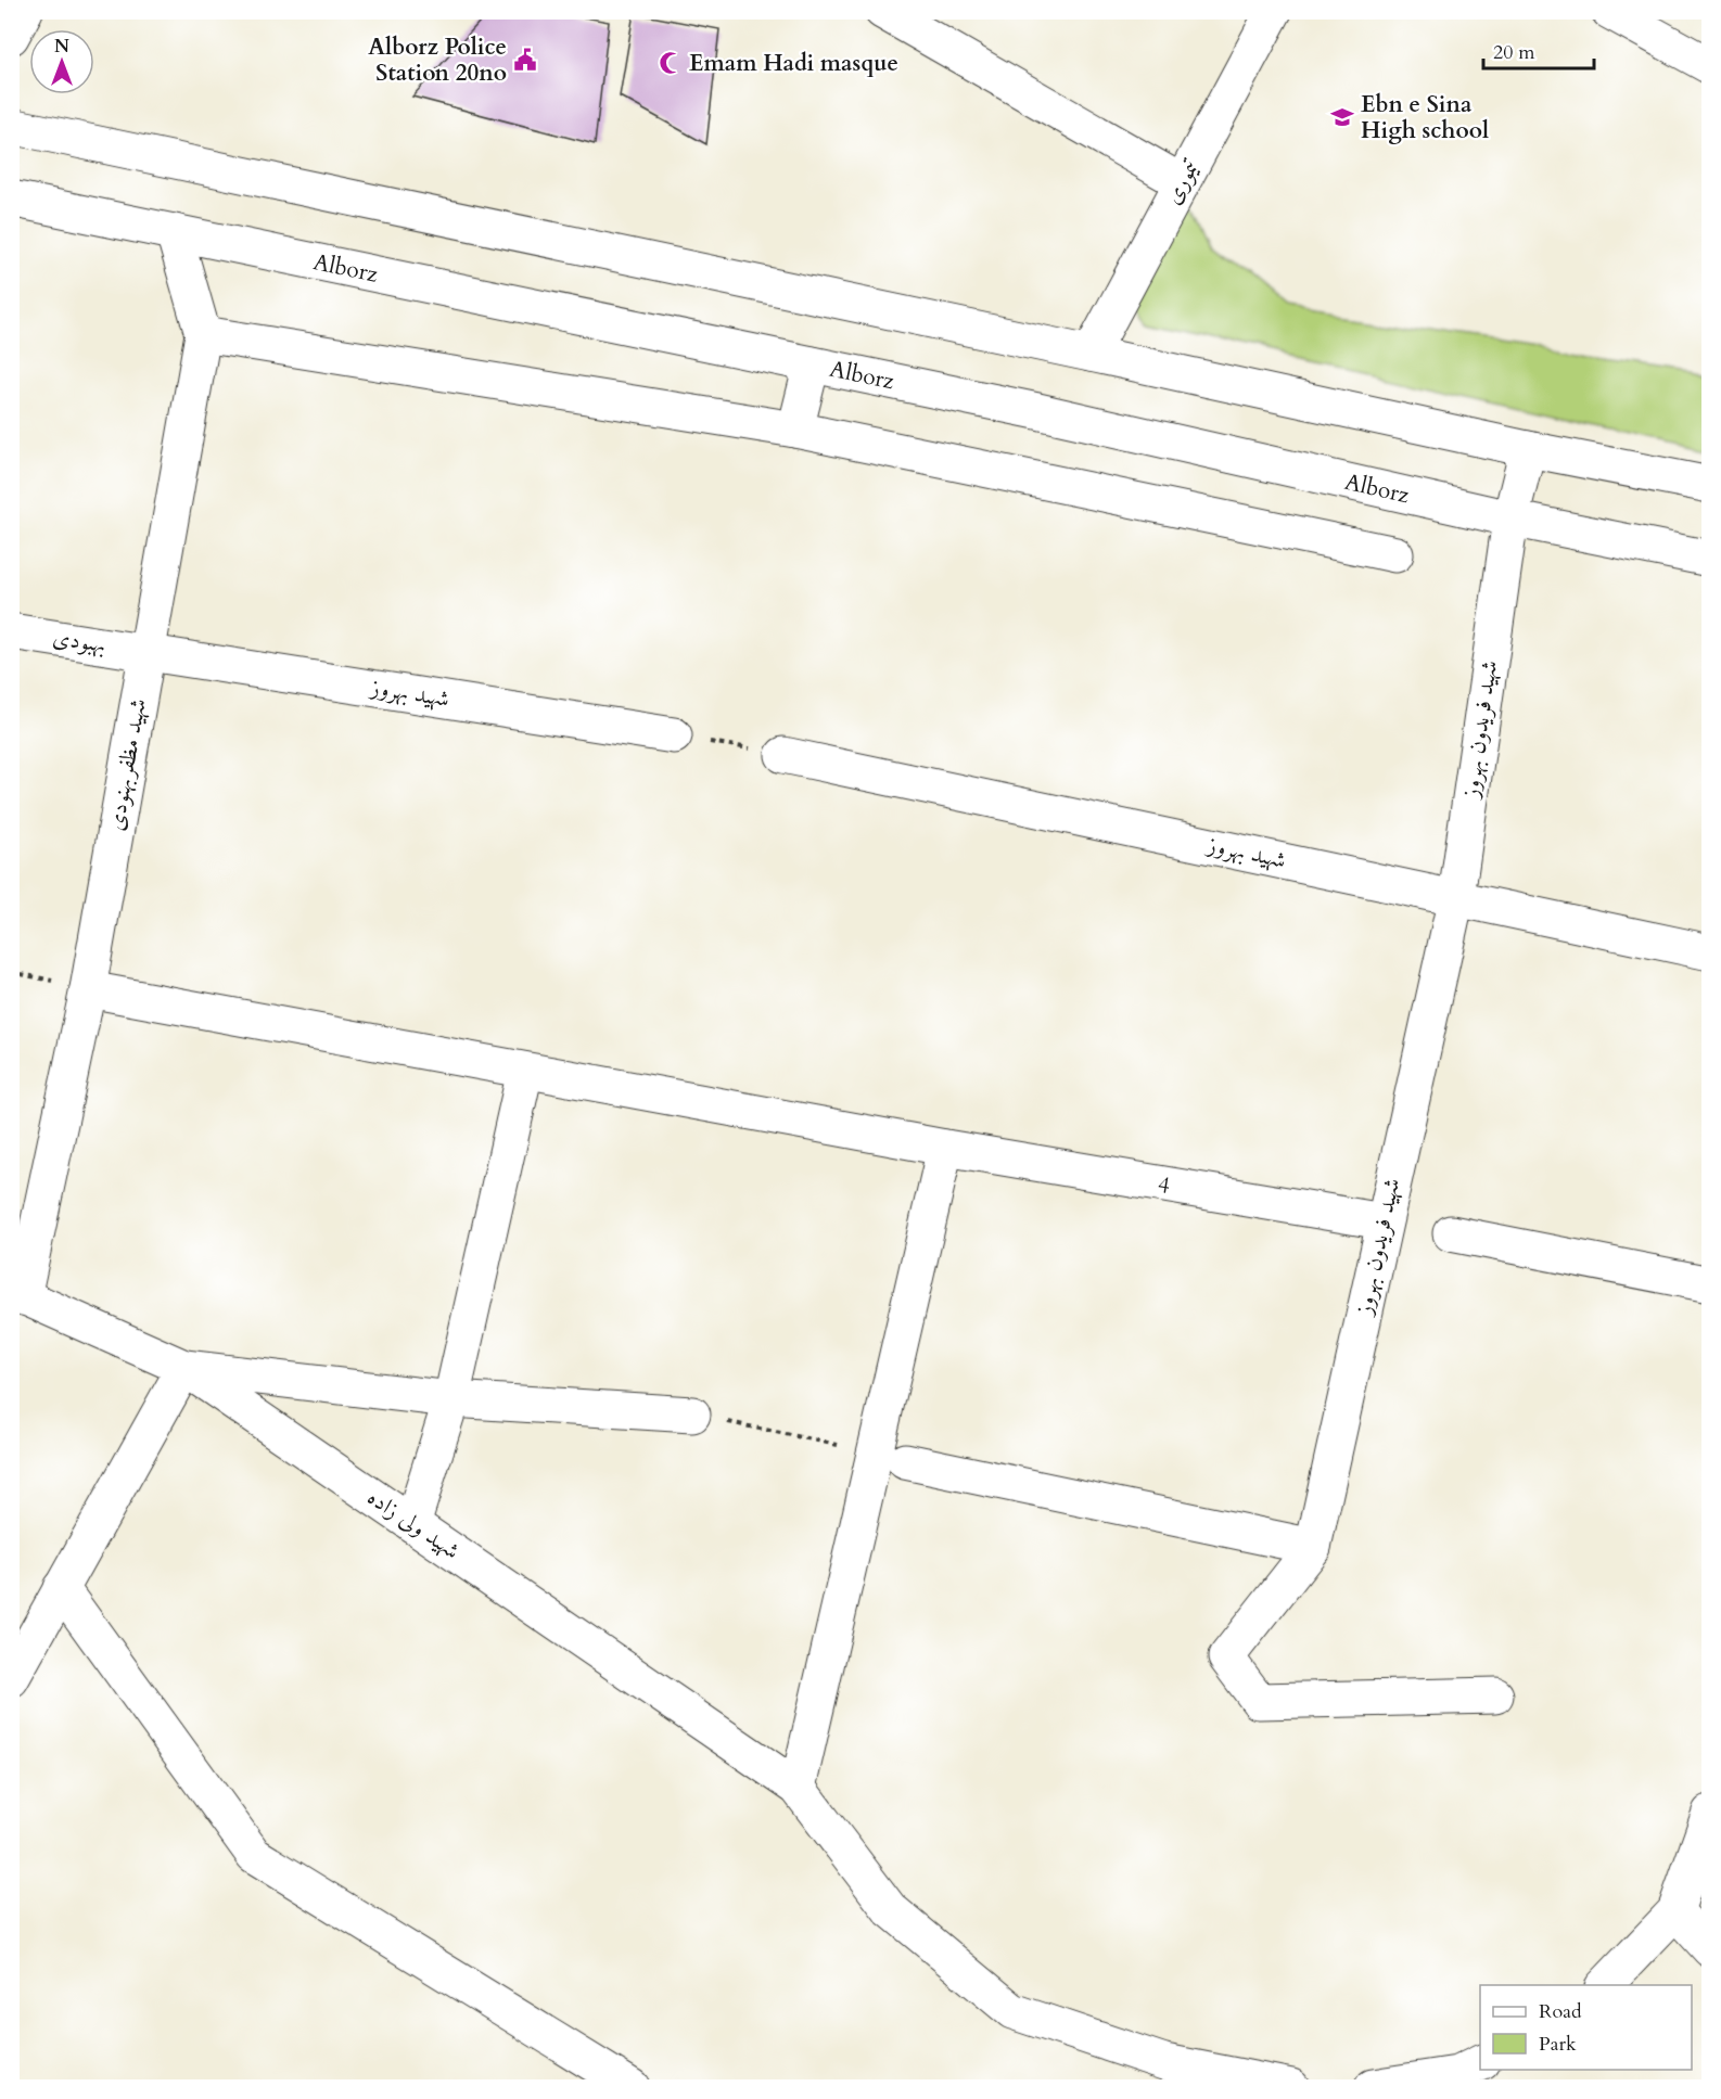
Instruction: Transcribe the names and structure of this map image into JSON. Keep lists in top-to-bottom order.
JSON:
{
  "streets": {
    "street": [
      "تیموری",
      "Alborz",
      "بهبودی",
      "شهید بهروز",
      "شهید فریدون بهروز",
      "شهید مظفربهنودی",
      "4",
      "شهید ولی زاده"
    ]
  },
  "crossings": [
    ["Alborz", "شهید فریدون بهروز"],
    ["Alborz", "شهید مظفربهنودی"],
    ["بهبودی", "شهید بهروز"],
    ["بهبودی", "شهید مظفربهنودی"],
    ["شهید بهروز", "شهید فریدون بهروز"],
    ["شهید بهروز", "شهید مظفربهنودی"],
    ["شهید فریدون بهروز", "4"],
    ["شهید مظفربهنودی", "4"],
    ["شهید مظفربهنودی", "شهید ولی زاده"]
  ],
  "places": {
    "public building": ["Alborz Police Station 20no"],
    "mosque": ["Emam Hadi masque"],
    "school or university": ["Ebn e Sina High school"]
  },
  "legend": ["Road", "Park"],
  "scale_bar": "20 m",
  "north": "top"
}
